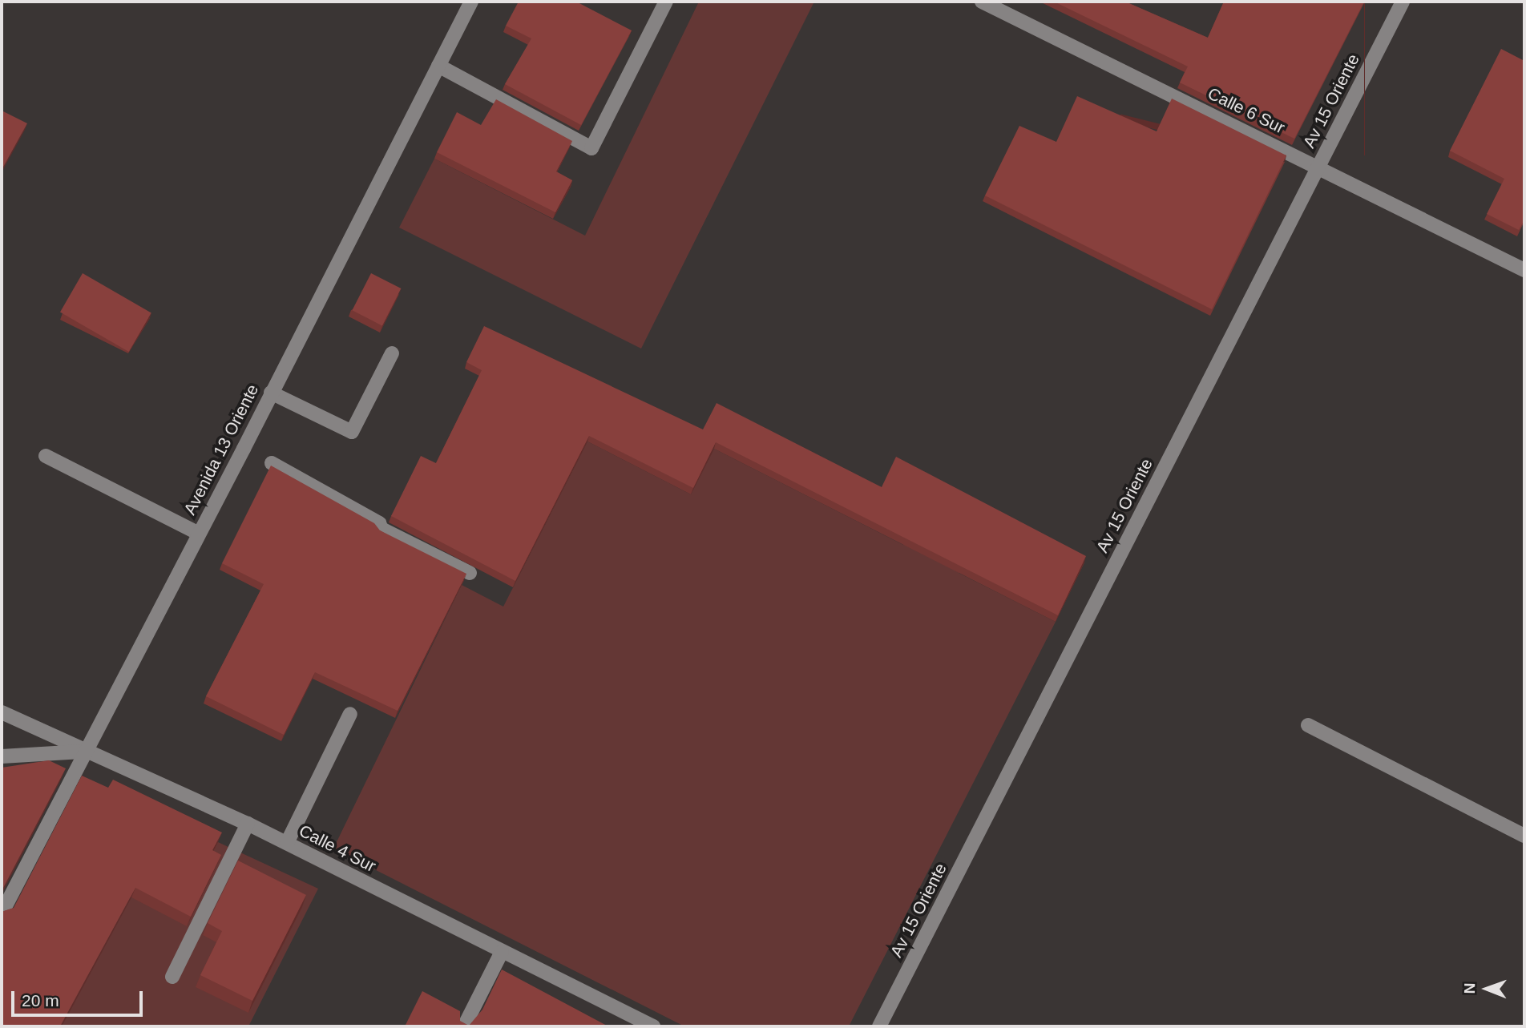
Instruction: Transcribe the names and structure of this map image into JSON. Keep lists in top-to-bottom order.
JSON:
{
  "streets": {
    "street": [
      "Av 15 Oriente",
      "Calle 6 Sur",
      "Avenida 13 Oriente",
      "Calle 4 Sur"
    ]
  },
  "crossings": [
    ["Av 15 Oriente", "Calle 6 Sur"],
    ["Avenida 13 Oriente", "Calle 4 Sur"]
  ],
  "scale_bar": "20 m",
  "north": "left"
}
